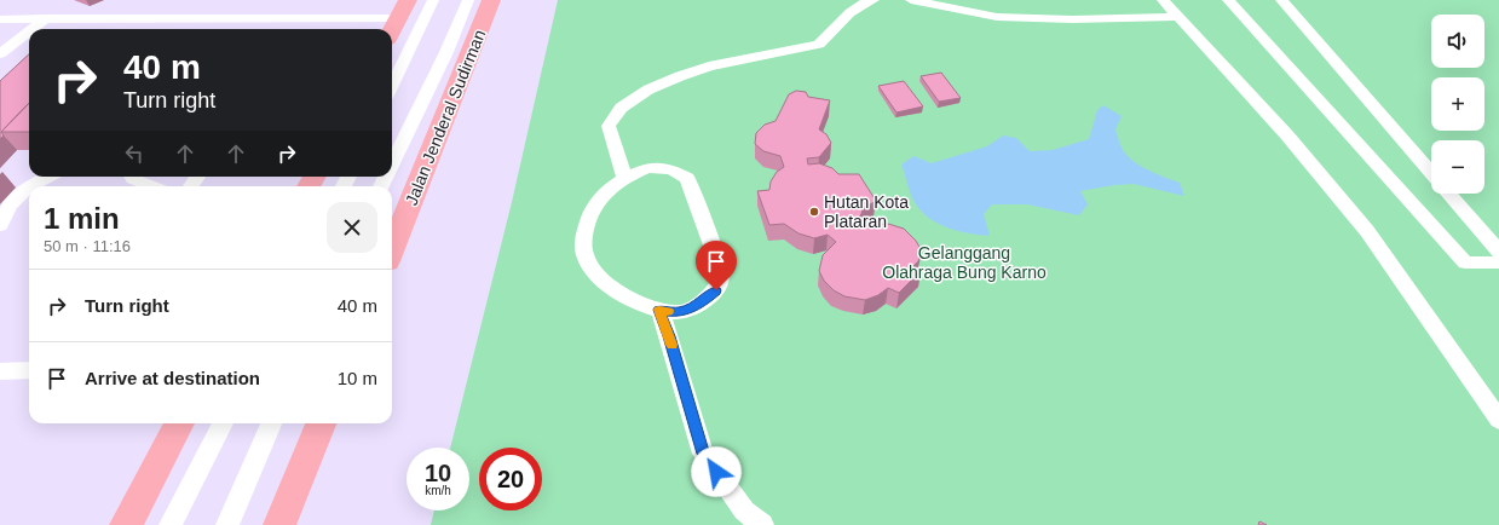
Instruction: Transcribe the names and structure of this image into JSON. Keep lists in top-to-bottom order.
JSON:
{
  "streets": {
    "main road": ["Jalan Jenderal Sudirman"]
  },
  "parks": ["Gelanggang Olahraga Bung Karno"],
  "places": ["Hutan Kota Plataran"],
  "page": {
    "map_buttons": ["+", "−"],
    "turn": ["40 m", "Turn right"],
    "heading": ["1 min", "50 m · 11:16"],
    "list": [
      {
        "name": "Turn right",
        "value": "40 m"
      },
      {
        "name": "Arrive at destination",
        "value": "10 m"
      }
    ],
    "speed": "10 km/h",
    "limit": "20"
  }
}
